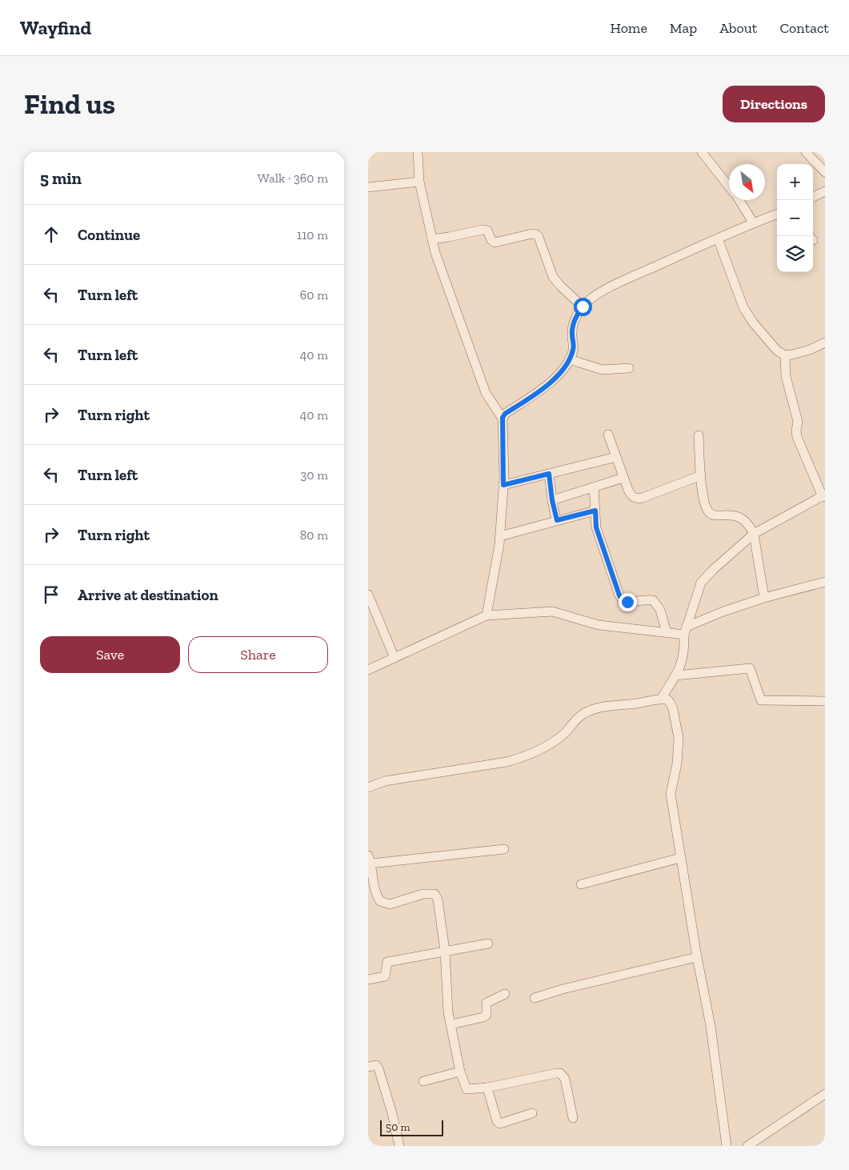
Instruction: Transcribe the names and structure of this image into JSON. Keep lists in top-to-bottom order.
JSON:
{
  "scale_bar": "50 m",
  "north": "bottom right",
  "page": {
    "header": "Wayfind",
    "nav": [
      "Home",
      "Map",
      "About",
      "Contact"
    ],
    "buttons": [
      "Directions",
      ["Save", "Share"]
    ],
    "title": "Find us",
    "heading": ["5 min", "Walk · 360 m"],
    "map_buttons": ["+", "−"],
    "list": [
      ["Continue", "110 m"],
      ["Turn left", "60 m"],
      ["Turn left", "40 m"],
      ["Turn right", "40 m"],
      ["Turn left", "30 m"],
      ["Turn right", "80 m"],
      "Arrive at destination"
    ],
    "scale": "50 m"
  }
}
